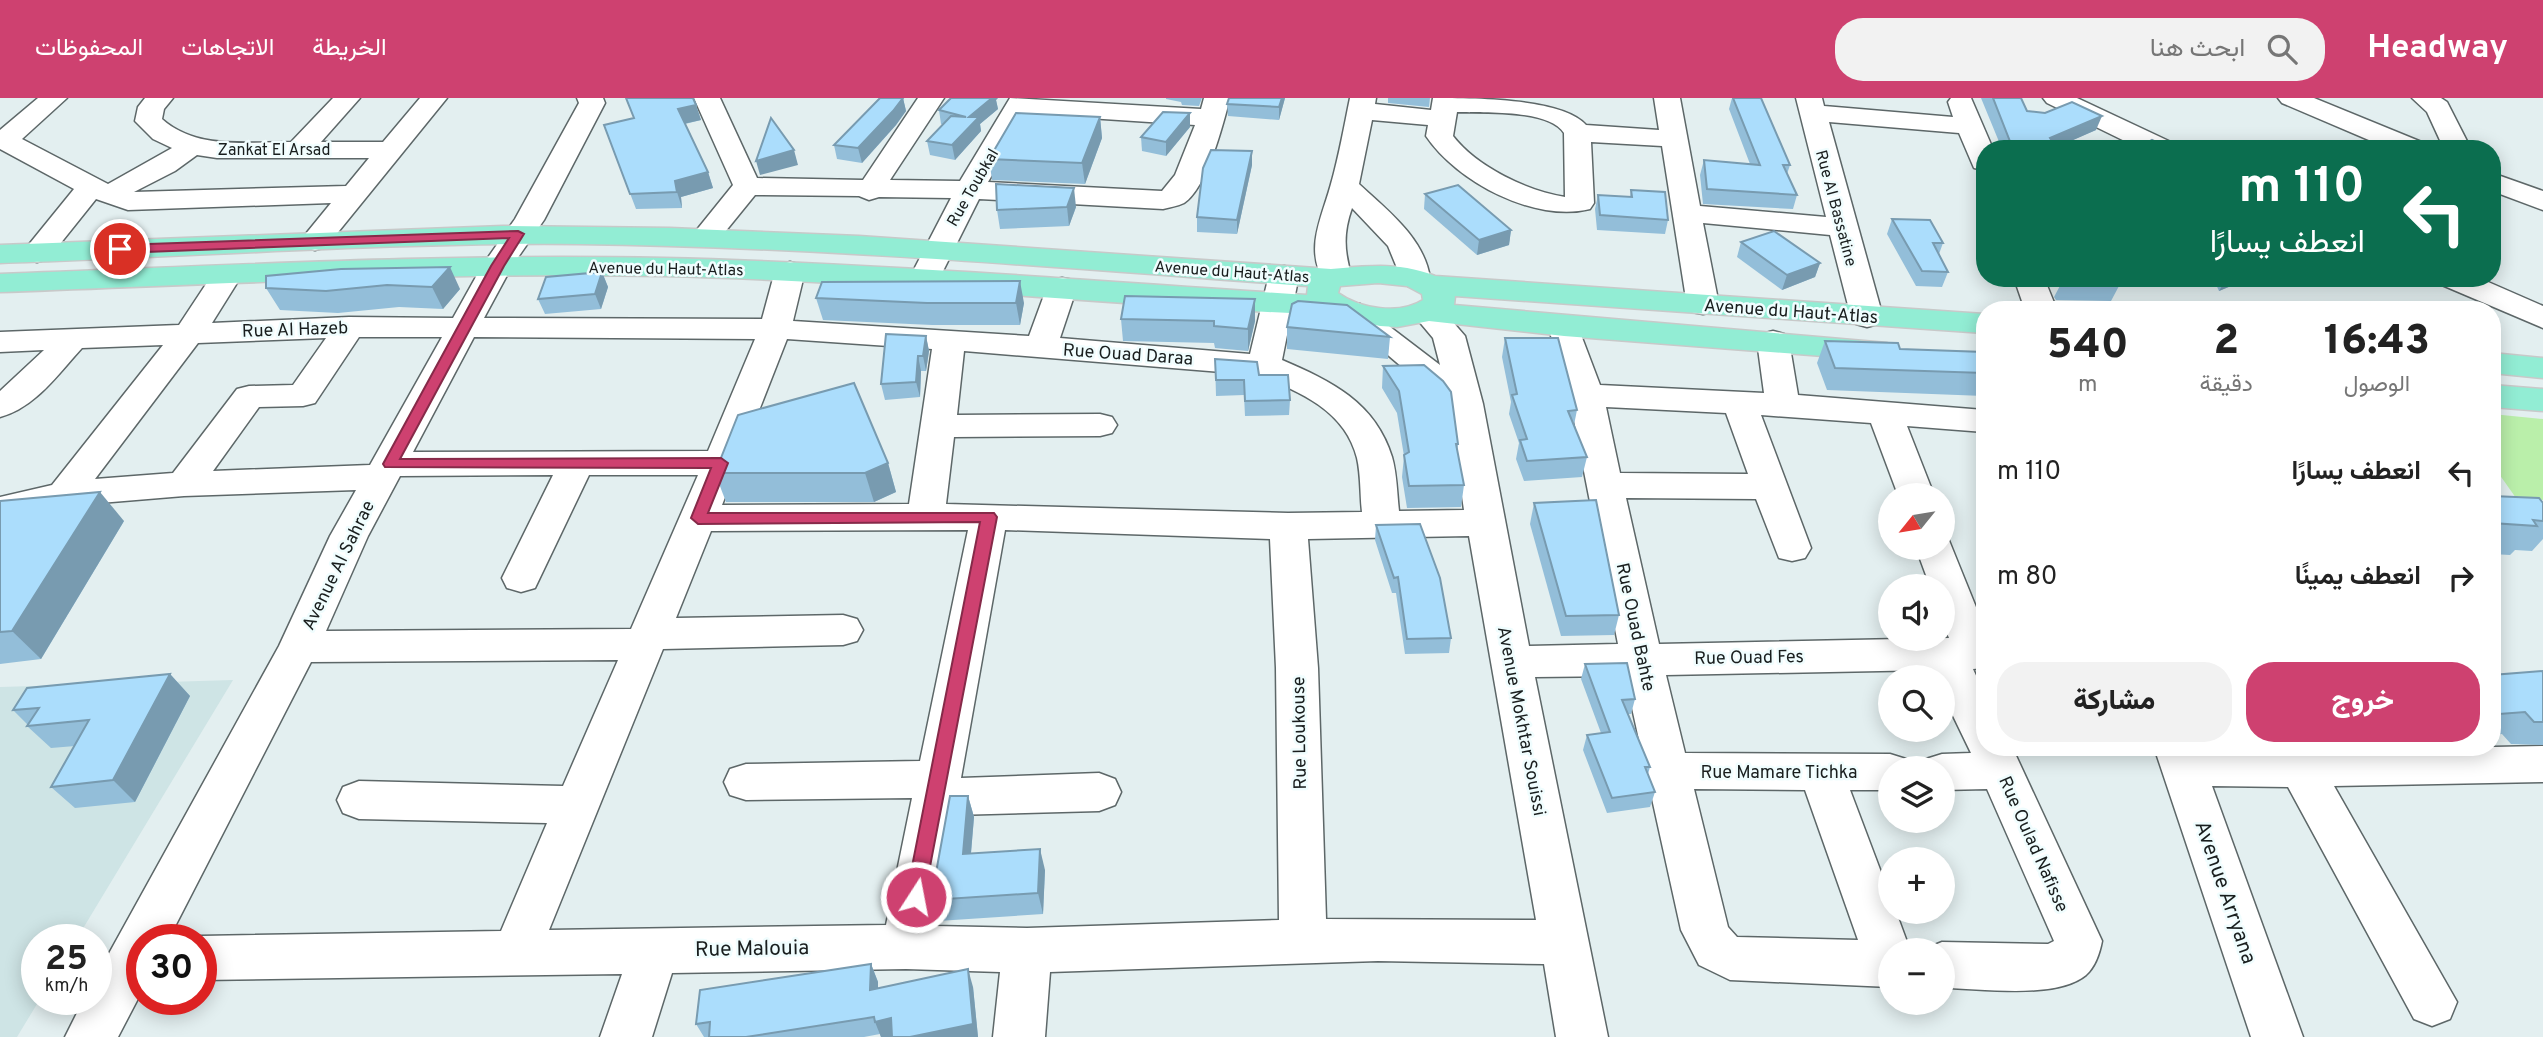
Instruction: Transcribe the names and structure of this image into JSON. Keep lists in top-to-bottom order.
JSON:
{
  "streets": {
    "main road": ["Avenue du Haut-Atlas"],
    "street": [
      "Zankat El Arsad",
      "Rue Toubkal",
      "Rue Al Bassatine",
      "Rue Al Hazeb",
      "Rue Ouad Daraa",
      "Avenue Al Sahrae",
      "Rue Ouad Bahte",
      "Rue Ouad Fes",
      "Avenue Mokhtar Souissi",
      "Rue Loukouse",
      "Rue Mamare Tichka",
      "Rue Oulad Nafisse",
      "Avenue Arryana",
      "Rue Malouia"
    ]
  },
  "crossings": [
    ["Rue Toubkal", "Avenue du Haut-Atlas"],
    ["Rue Al Bassatine", "Avenue du Haut-Atlas"],
    ["Avenue du Haut-Atlas", "Avenue Al Sahrae"],
    ["Avenue du Haut-Atlas", "Rue Ouad Bahte"],
    ["Avenue du Haut-Atlas", "Avenue Mokhtar Souissi"],
    ["Rue Al Hazeb", "Rue Ouad Daraa"],
    ["Rue Al Hazeb", "Avenue Al Sahrae"],
    ["Rue Ouad Bahte", "Rue Ouad Fes"],
    ["Rue Ouad Bahte", "Rue Mamare Tichka"],
    ["Rue Ouad Fes", "Avenue Mokhtar Souissi"],
    ["Rue Ouad Fes", "Rue Oulad Nafisse"],
    ["Avenue Mokhtar Souissi", "Rue Malouia"],
    ["Rue Loukouse", "Rue Malouia"]
  ],
  "north": "bottom left",
  "page": {
    "header": "Headway",
    "search": "ابحث هنا",
    "nav": ["الخريطة", "الاتجاهات", "المحفوظات"],
    "turn": ["110 m", "انعطف يسارًا"],
    "eta": [
      "16:43",
      "الوصول",
      "2",
      "دقيقة",
      "540",
      "m"
    ],
    "list": [
      {
        "name": "انعطف يسارًا",
        "value": "110 m"
      },
      {
        "name": "انعطف يمينًا",
        "value": "80 m"
      }
    ],
    "map_buttons": ["+", "−"],
    "buttons": ["خروج", "مشاركة"],
    "speed": "25 km/h",
    "limit": "30"
  }
}
